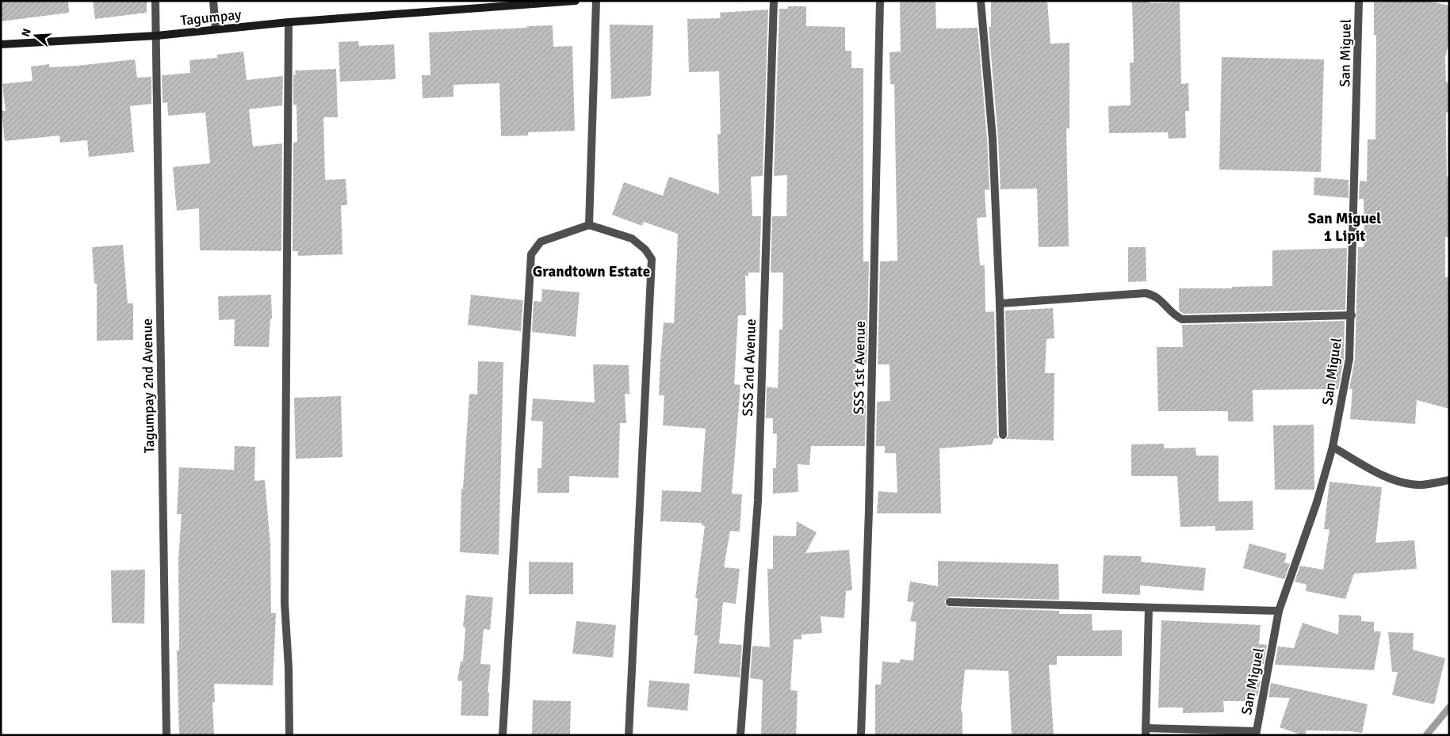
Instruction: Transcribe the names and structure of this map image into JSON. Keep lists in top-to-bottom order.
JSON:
{
  "streets": {
    "main road": ["Tagumpay"],
    "street": [
      "San Miguel",
      "SSS 2nd Avenue",
      "SSS 1st Avenue",
      "Tagumpay 2nd Avenue"
    ]
  },
  "crossings": [
    ["Tagumpay", "Tagumpay 2nd Avenue"]
  ],
  "districts": ["San Miguel 1 Lipit", "Grandtown Estate"],
  "north": "left"
}
